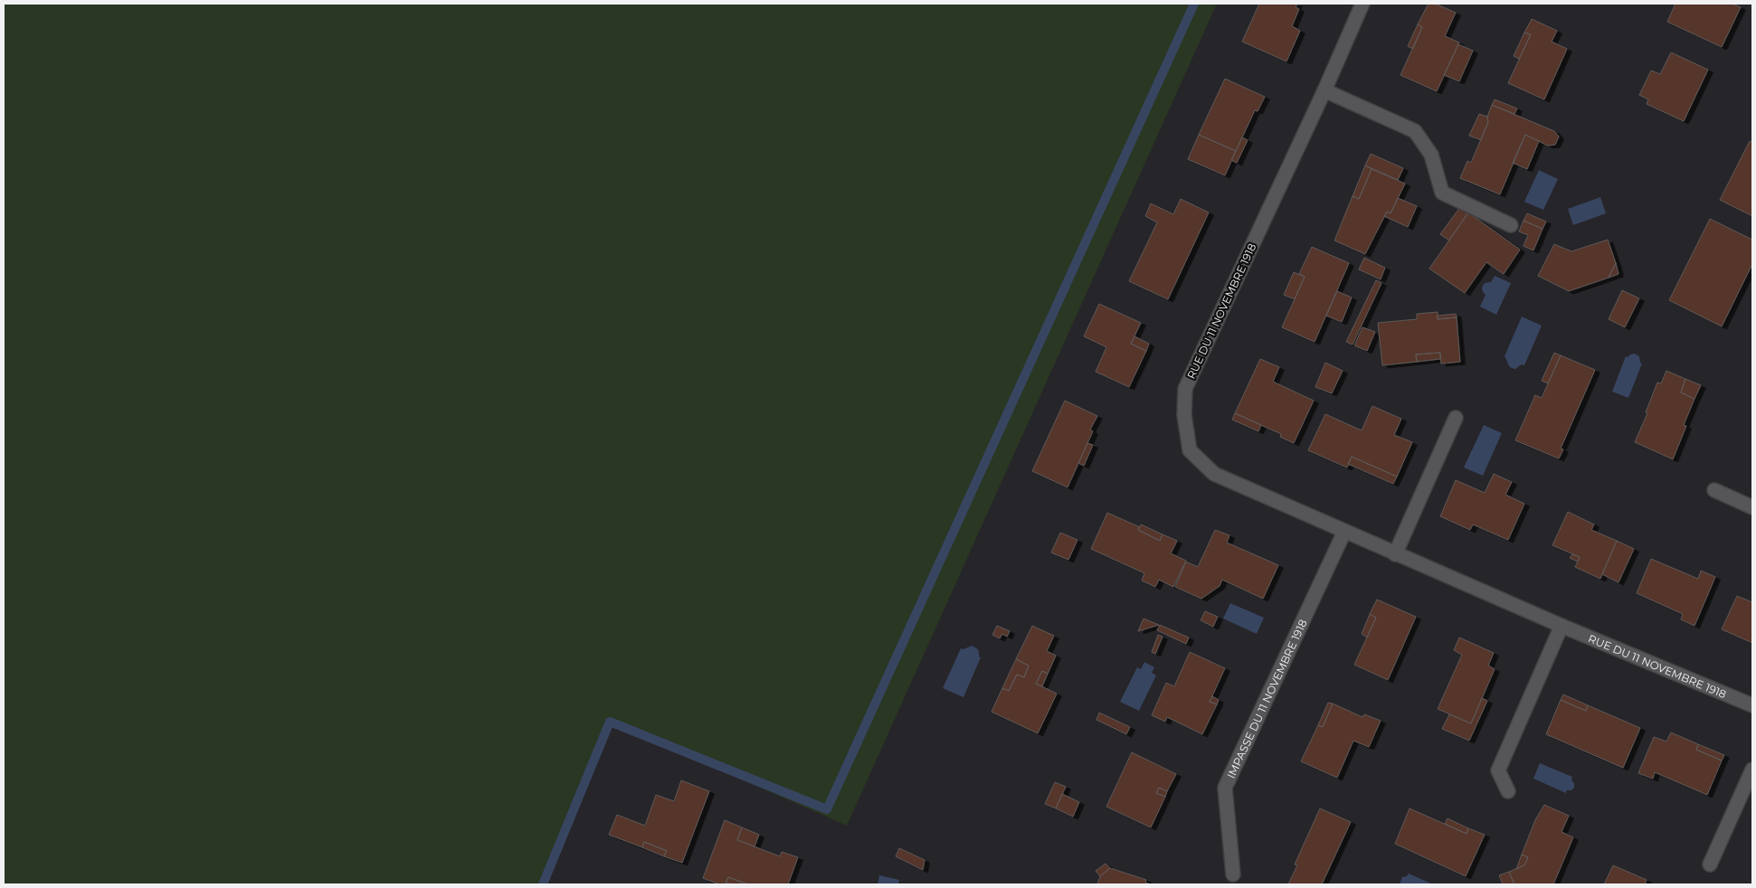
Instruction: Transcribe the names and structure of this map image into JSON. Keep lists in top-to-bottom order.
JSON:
{
  "streets": {
    "street": ["RUE DU 11 NOVEMBRE 1918", "IMPASSE DU 11 NOVEMBRE 1918"]
  },
  "crossings": [
    ["RUE DU 11 NOVEMBRE 1918", "IMPASSE DU 11 NOVEMBRE 1918"]
  ]
}
